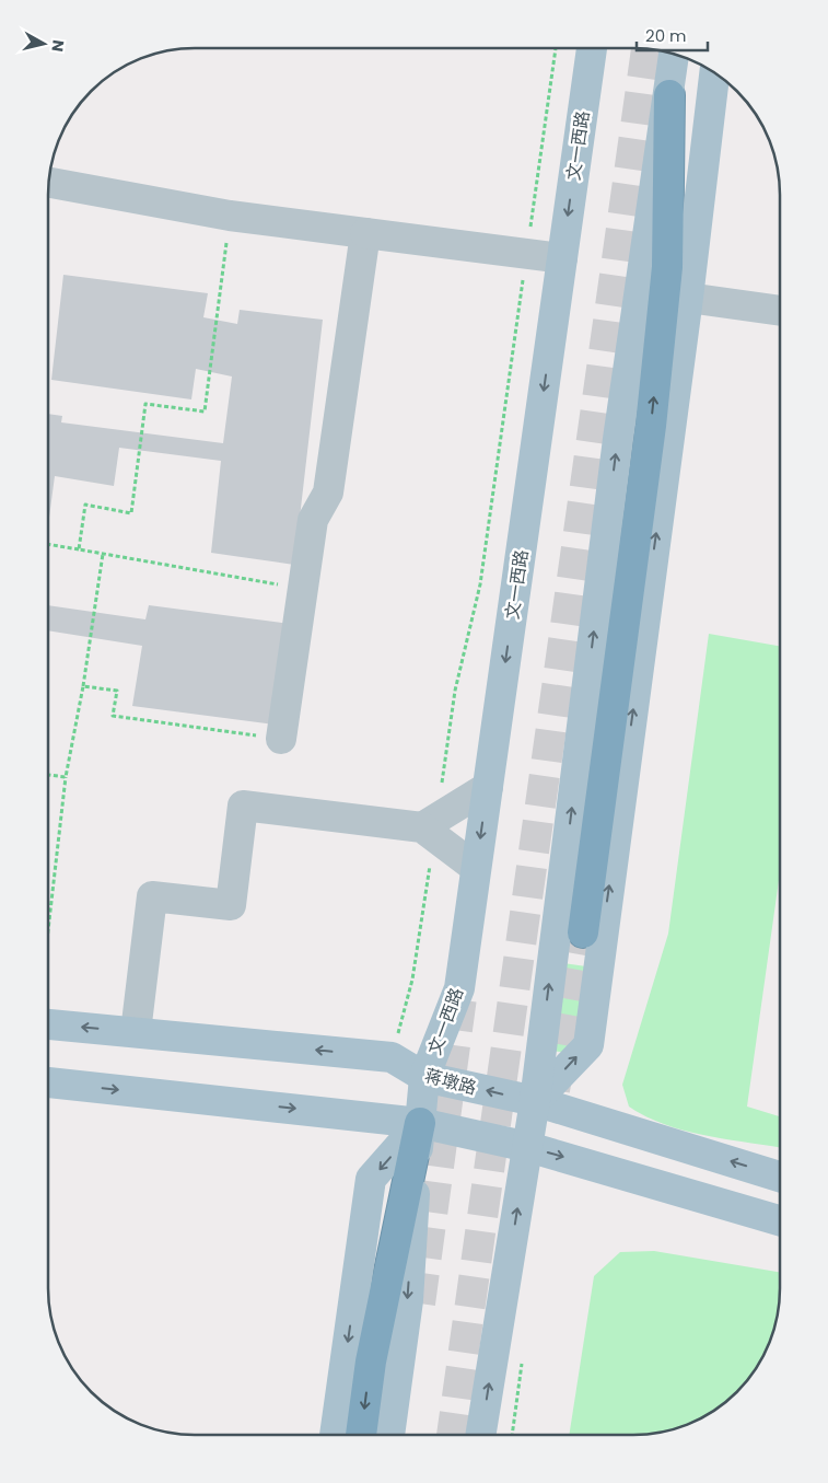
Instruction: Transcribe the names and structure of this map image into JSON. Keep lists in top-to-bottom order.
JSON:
{
  "streets": {
    "main road": ["文一西路", "蒋墩路"]
  },
  "crossings": [
    ["文一西路", "蒋墩路"]
  ],
  "scale_bar": "20 m",
  "north": "right"
}
